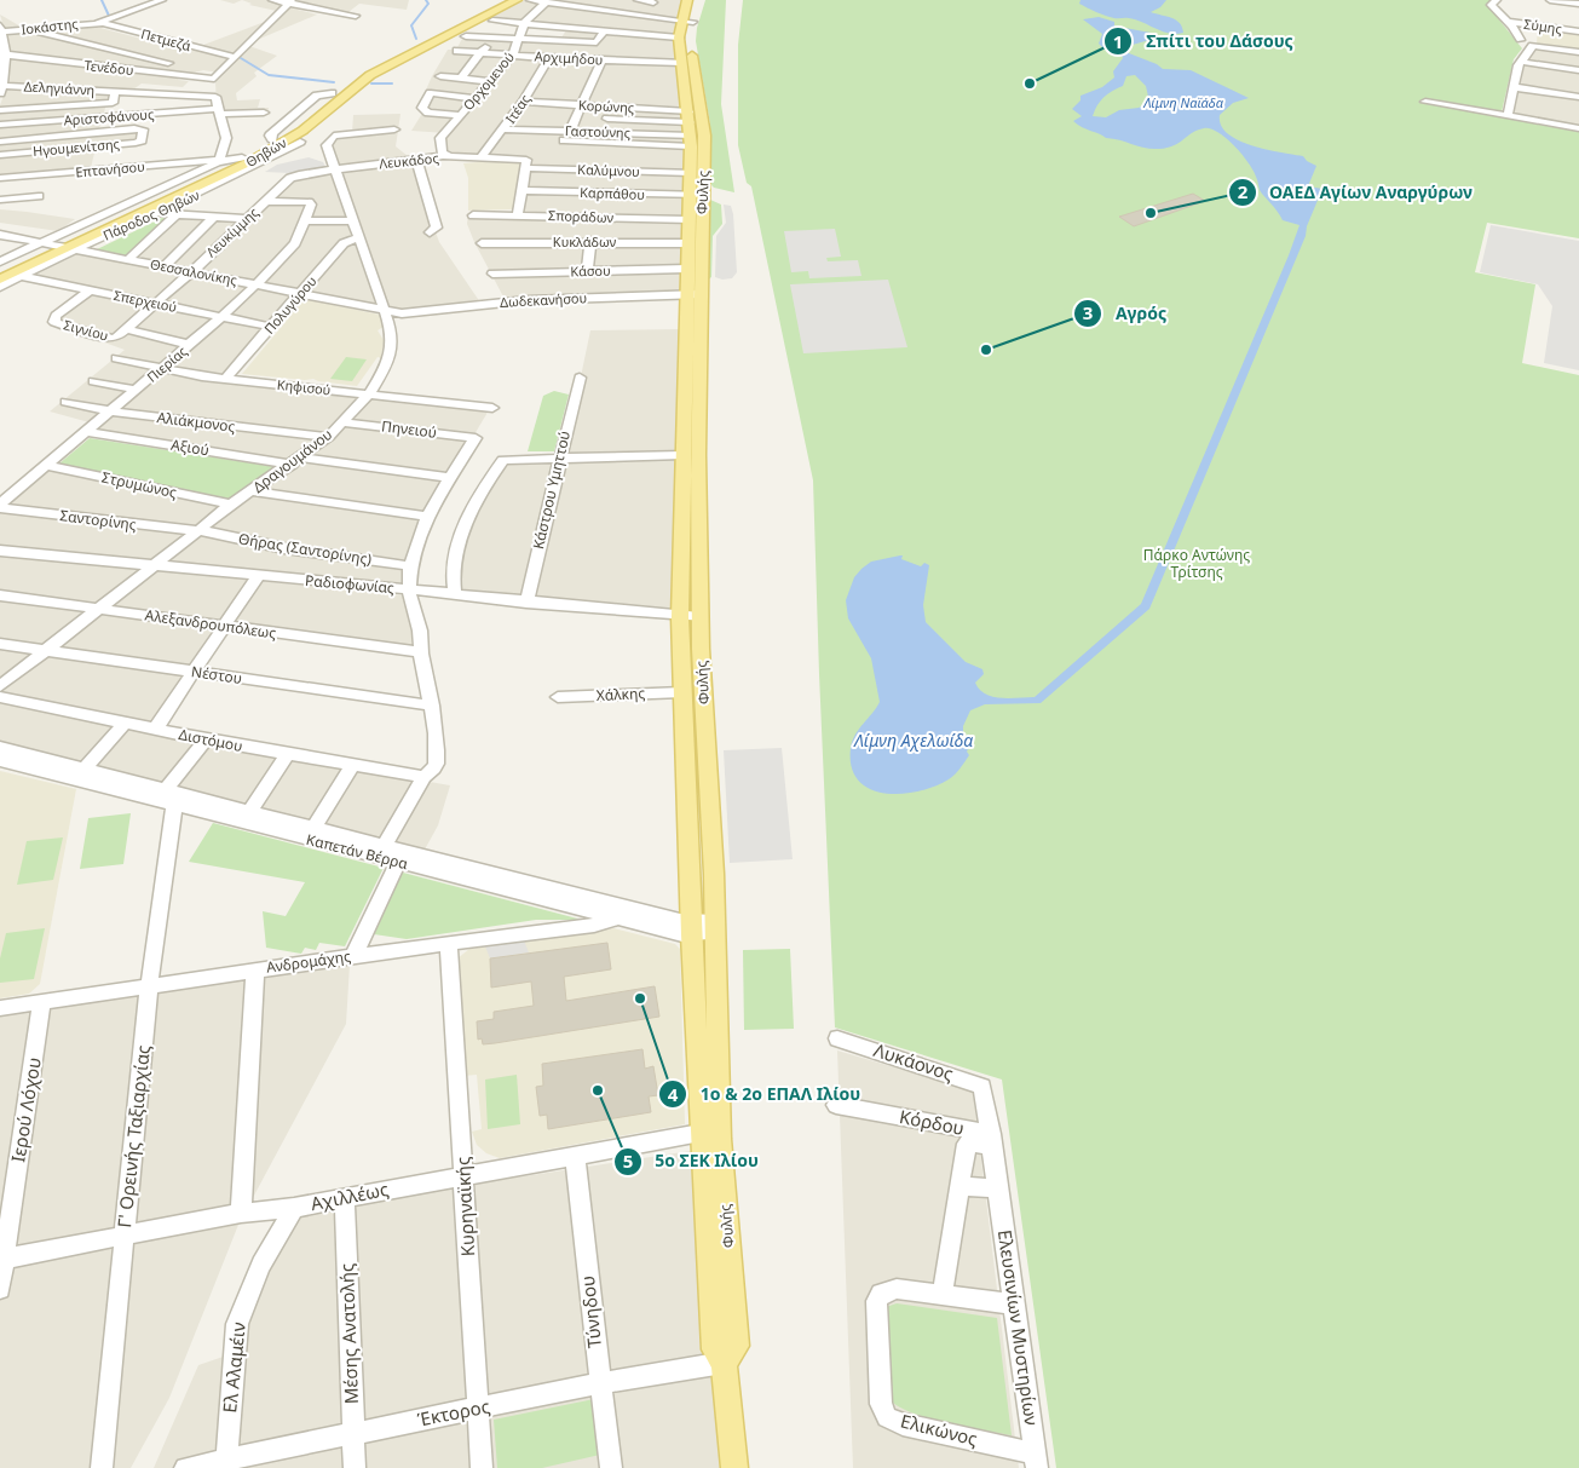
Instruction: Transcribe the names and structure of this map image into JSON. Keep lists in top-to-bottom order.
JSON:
{
  "streets": {
    "main road": ["Θηβών", "Φυλής"],
    "street": [
      "Ιοκάστης",
      "Σύμης",
      "Πετμεζά",
      "Αρχιμήδου",
      "Τενέδου",
      "Ορχομενού",
      "Δεληγιάννη",
      "Κορώνης",
      "Ιτέας",
      "Αριστοφάνους",
      "Γαστούνης",
      "Ηγουμενίτσης",
      "Λευκάδος",
      "Επτανήσου",
      "Καλύμνου",
      "Καρπάθου",
      "Πάροδος Θηβών",
      "Σποράδων",
      "Λευκίμμης",
      "Κυκλάδων",
      "Κάσου",
      "Θεσσαλονίκης",
      "Δωδεκανήσου",
      "Σπερχειού",
      "Πολυγύρου",
      "Σιγνίου",
      "Πιερίας",
      "Κηφισού",
      "Αλιάκμονος",
      "Πηνειού",
      "Αξιού",
      "Δραγουμάνου",
      "Στρυμώνος",
      "Κάστρου Υμηττού",
      "Σαντορίνης",
      "Θήρας (Σαντορίνης)",
      "Ραδιοφωνίας",
      "Αλεξανδρουπόλεως",
      "Νέστου",
      "Χάλκης",
      "Διστόμου",
      "Καπετάν Βέρρα",
      "Ανδρομάχης",
      "Λυκάονος",
      "Ιερού Λόχου",
      "Κόρδου",
      "Γ' Ορεινής Ταξιαρχίας",
      "Αχιλλέως",
      "Κυρηναϊκής",
      "Τύνηδου",
      "Ελευσινίων Μυστηρίων",
      "Μέσης Ανατολής",
      "Ελ Αλαμέιν",
      "Έκτορος",
      "Ελικώνος"
    ]
  },
  "crossings": [
    ["Ιοκάστης", "Πετμεζά"],
    ["Αρχιμήδου", "Ορχομενού"],
    ["Αρχιμήδου", "Ιτέας"],
    ["Αρχιμήδου", "Φυλής"],
    ["Ορχομενού", "Λευκάδος"],
    ["Κορώνης", "Ιτέας"],
    ["Κορώνης", "Φυλής"],
    ["Ιτέας", "Γαστούνης"],
    ["Ιτέας", "Λευκάδος"],
    ["Γαστούνης", "Φυλής"],
    ["Θηβών", "Πάροδος Θηβών"],
    ["Θηβών", "Θεσσαλονίκης"],
    ["Θηβών", "Δραγουμάνου"],
    ["Λευκάδος", "Καλύμνου"],
    ["Λευκάδος", "Λευκίμμης"],
    ["Λευκάδος", "Δραγουμάνου"],
    ["Επτανήσου", "Πάροδος Θηβών"],
    ["Καλύμνου", "Φυλής"],
    ["Φυλής", "Καρπάθου"],
    ["Φυλής", "Σποράδων"],
    ["Φυλής", "Κυκλάδων"],
    ["Φυλής", "Κάσου"],
    ["Φυλής", "Δωδεκανήσου"],
    ["Φυλής", "Ραδιοφωνίας"],
    ["Φυλής", "Χάλκης"],
    ["Φυλής", "Καπετάν Βέρρα"],
    ["Φυλής", "Αχιλλέως"],
    ["Φυλής", "Έκτορος"],
    ["Πάροδος Θηβών", "Θεσσαλονίκης"],
    ["Πάροδος Θηβών", "Σπερχειού"],
    ["Πάροδος Θηβών", "Δραγουμάνου"],
    ["Λευκίμμης", "Θεσσαλονίκης"],
    ["Λευκίμμης", "Σπερχειού"],
    ["Λευκίμμης", "Σιγνίου"],
    ["Λευκίμμης", "Πιερίας"],
    ["Θεσσαλονίκης", "Δωδεκανήσου"],
    ["Θεσσαλονίκης", "Πολυγύρου"],
    ["Θεσσαλονίκης", "Πιερίας"],
    ["Θεσσαλονίκης", "Δραγουμάνου"],
    ["Δωδεκανήσου", "Δραγουμάνου"],
    ["Σπερχειού", "Πολυγύρου"],
    ["Σπερχειού", "Σιγνίου"],
    ["Σπερχειού", "Πιερίας"],
    ["Πολυγύρου", "Κηφισού"],
    ["Πολυγύρου", "Δραγουμάνου"],
    ["Σιγνίου", "Πιερίας"],
    ["Πιερίας", "Κηφισού"],
    ["Πιερίας", "Αλιάκμονος"],
    ["Πιερίας", "Αξιού"],
    ["Πιερίας", "Στρυμώνος"],
    ["Πιερίας", "Σαντορίνης"],
    ["Κηφισού", "Δραγουμάνου"],
    ["Αλιάκμονος", "Δραγουμάνου"],
    ["Πηνειού", "Αξιού"],
    ["Πηνειού", "Δραγουμάνου"],
    ["Αξιού", "Δραγουμάνου"],
    ["Δραγουμάνου", "Στρυμώνος"],
    ["Δραγουμάνου", "Σαντορίνης"],
    ["Δραγουμάνου", "Θήρας (Σαντορίνης)"],
    ["Δραγουμάνου", "Ραδιοφωνίας"],
    ["Δραγουμάνου", "Αλεξανδρουπόλεως"],
    ["Δραγουμάνου", "Νέστου"],
    ["Κάστρου Υμηττού", "Ραδιοφωνίας"],
    ["Σαντορίνης", "Θήρας (Σαντορίνης)"],
    ["Καπετάν Βέρρα", "Ανδρομάχης"],
    ["Καπετάν Βέρρα", "Γ' Ορεινής Ταξιαρχίας"],
    ["Ανδρομάχης", "Ιερού Λόχου"],
    ["Ανδρομάχης", "Γ' Ορεινής Ταξιαρχίας"],
    ["Ανδρομάχης", "Κυρηναϊκής"],
    ["Λυκάονος", "Ελευσινίων Μυστηρίων"],
    ["Ιερού Λόχου", "Αχιλλέως"],
    ["Κόρδου", "Ελευσινίων Μυστηρίων"],
    ["Γ' Ορεινής Ταξιαρχίας", "Αχιλλέως"],
    ["Αχιλλέως", "Κυρηναϊκής"],
    ["Αχιλλέως", "Τύνηδου"],
    ["Αχιλλέως", "Μέσης Ανατολής"],
    ["Αχιλλέως", "Ελ Αλαμέιν"],
    ["Κυρηναϊκής", "Έκτορος"],
    ["Τύνηδου", "Έκτορος"],
    ["Ελευσινίων Μυστηρίων", "Ελικώνος"],
    ["Μέσης Ανατολής", "Έκτορος"],
    ["Ελ Αλαμέιν", "Έκτορος"]
  ],
  "water": ["Λίμνη Ναϊάδα", "Λίμνη Αχελωίδα"],
  "parks": ["Πάρκο Αντώνης Τρίτσης"],
  "places": [
    "Σπίτι του Δάσους",
    "ΟΑΕΔ Αγίων Αναργύρων",
    "Αγρός",
    "1ο & 2ο ΕΠΑΛ Ιλίου",
    "5ο ΣΕΚ Ιλίου"
  ]
}
